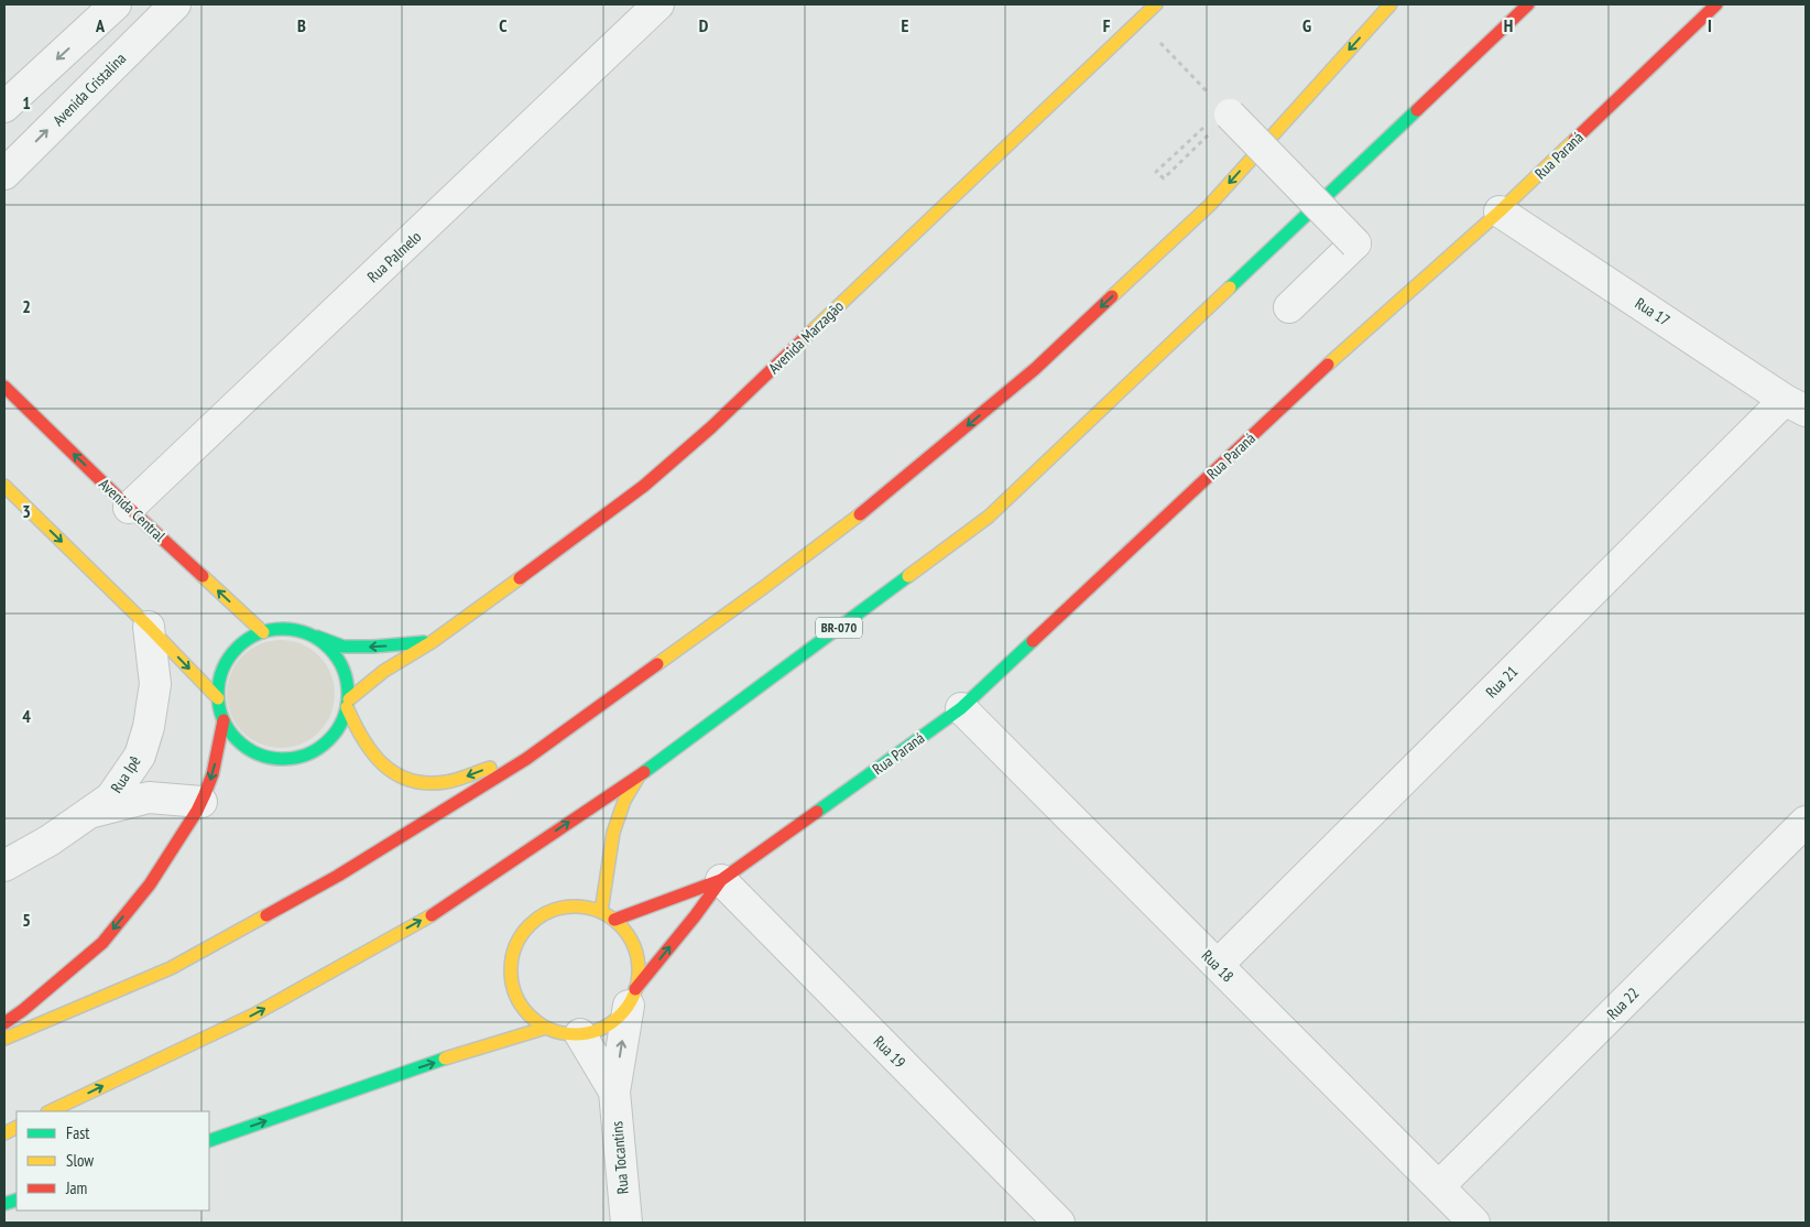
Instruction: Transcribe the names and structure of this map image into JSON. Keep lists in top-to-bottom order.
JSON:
{
  "streets": {
    "main road": [
      "Rua Paraná",
      "Avenida Marzagão",
      "Avenida Central",
      "BR-070"
    ],
    "street": [
      "Avenida Cristalina",
      "Rua Palmelo",
      "Rua 17",
      "Rua 21",
      "Rua Ipê",
      "Rua 18",
      "Rua 22",
      "Rua 19",
      "Rua Tocantins"
    ]
  },
  "crossings": [
    ["Rua Paraná", "Rua 17"],
    ["Rua Paraná", "Rua 18"],
    ["Rua Paraná", "Rua 19"],
    ["Rua Paraná", "Rua Tocantins"],
    ["Rua Palmelo", "Avenida Central"],
    ["Rua 17", "Rua 21"],
    ["Avenida Marzagão", "Avenida Central"],
    ["Rua 21", "Rua 18"],
    ["Rua 18", "Rua 22"]
  ],
  "legend": ["Fast", "Slow", "Jam"],
  "grid": {
    "columns": [
      "A",
      "B",
      "C",
      "D",
      "E",
      "F",
      "G",
      "H",
      "I"
    ],
    "rows": [
      "1",
      "2",
      "3",
      "4",
      "5"
    ]
  }
}
